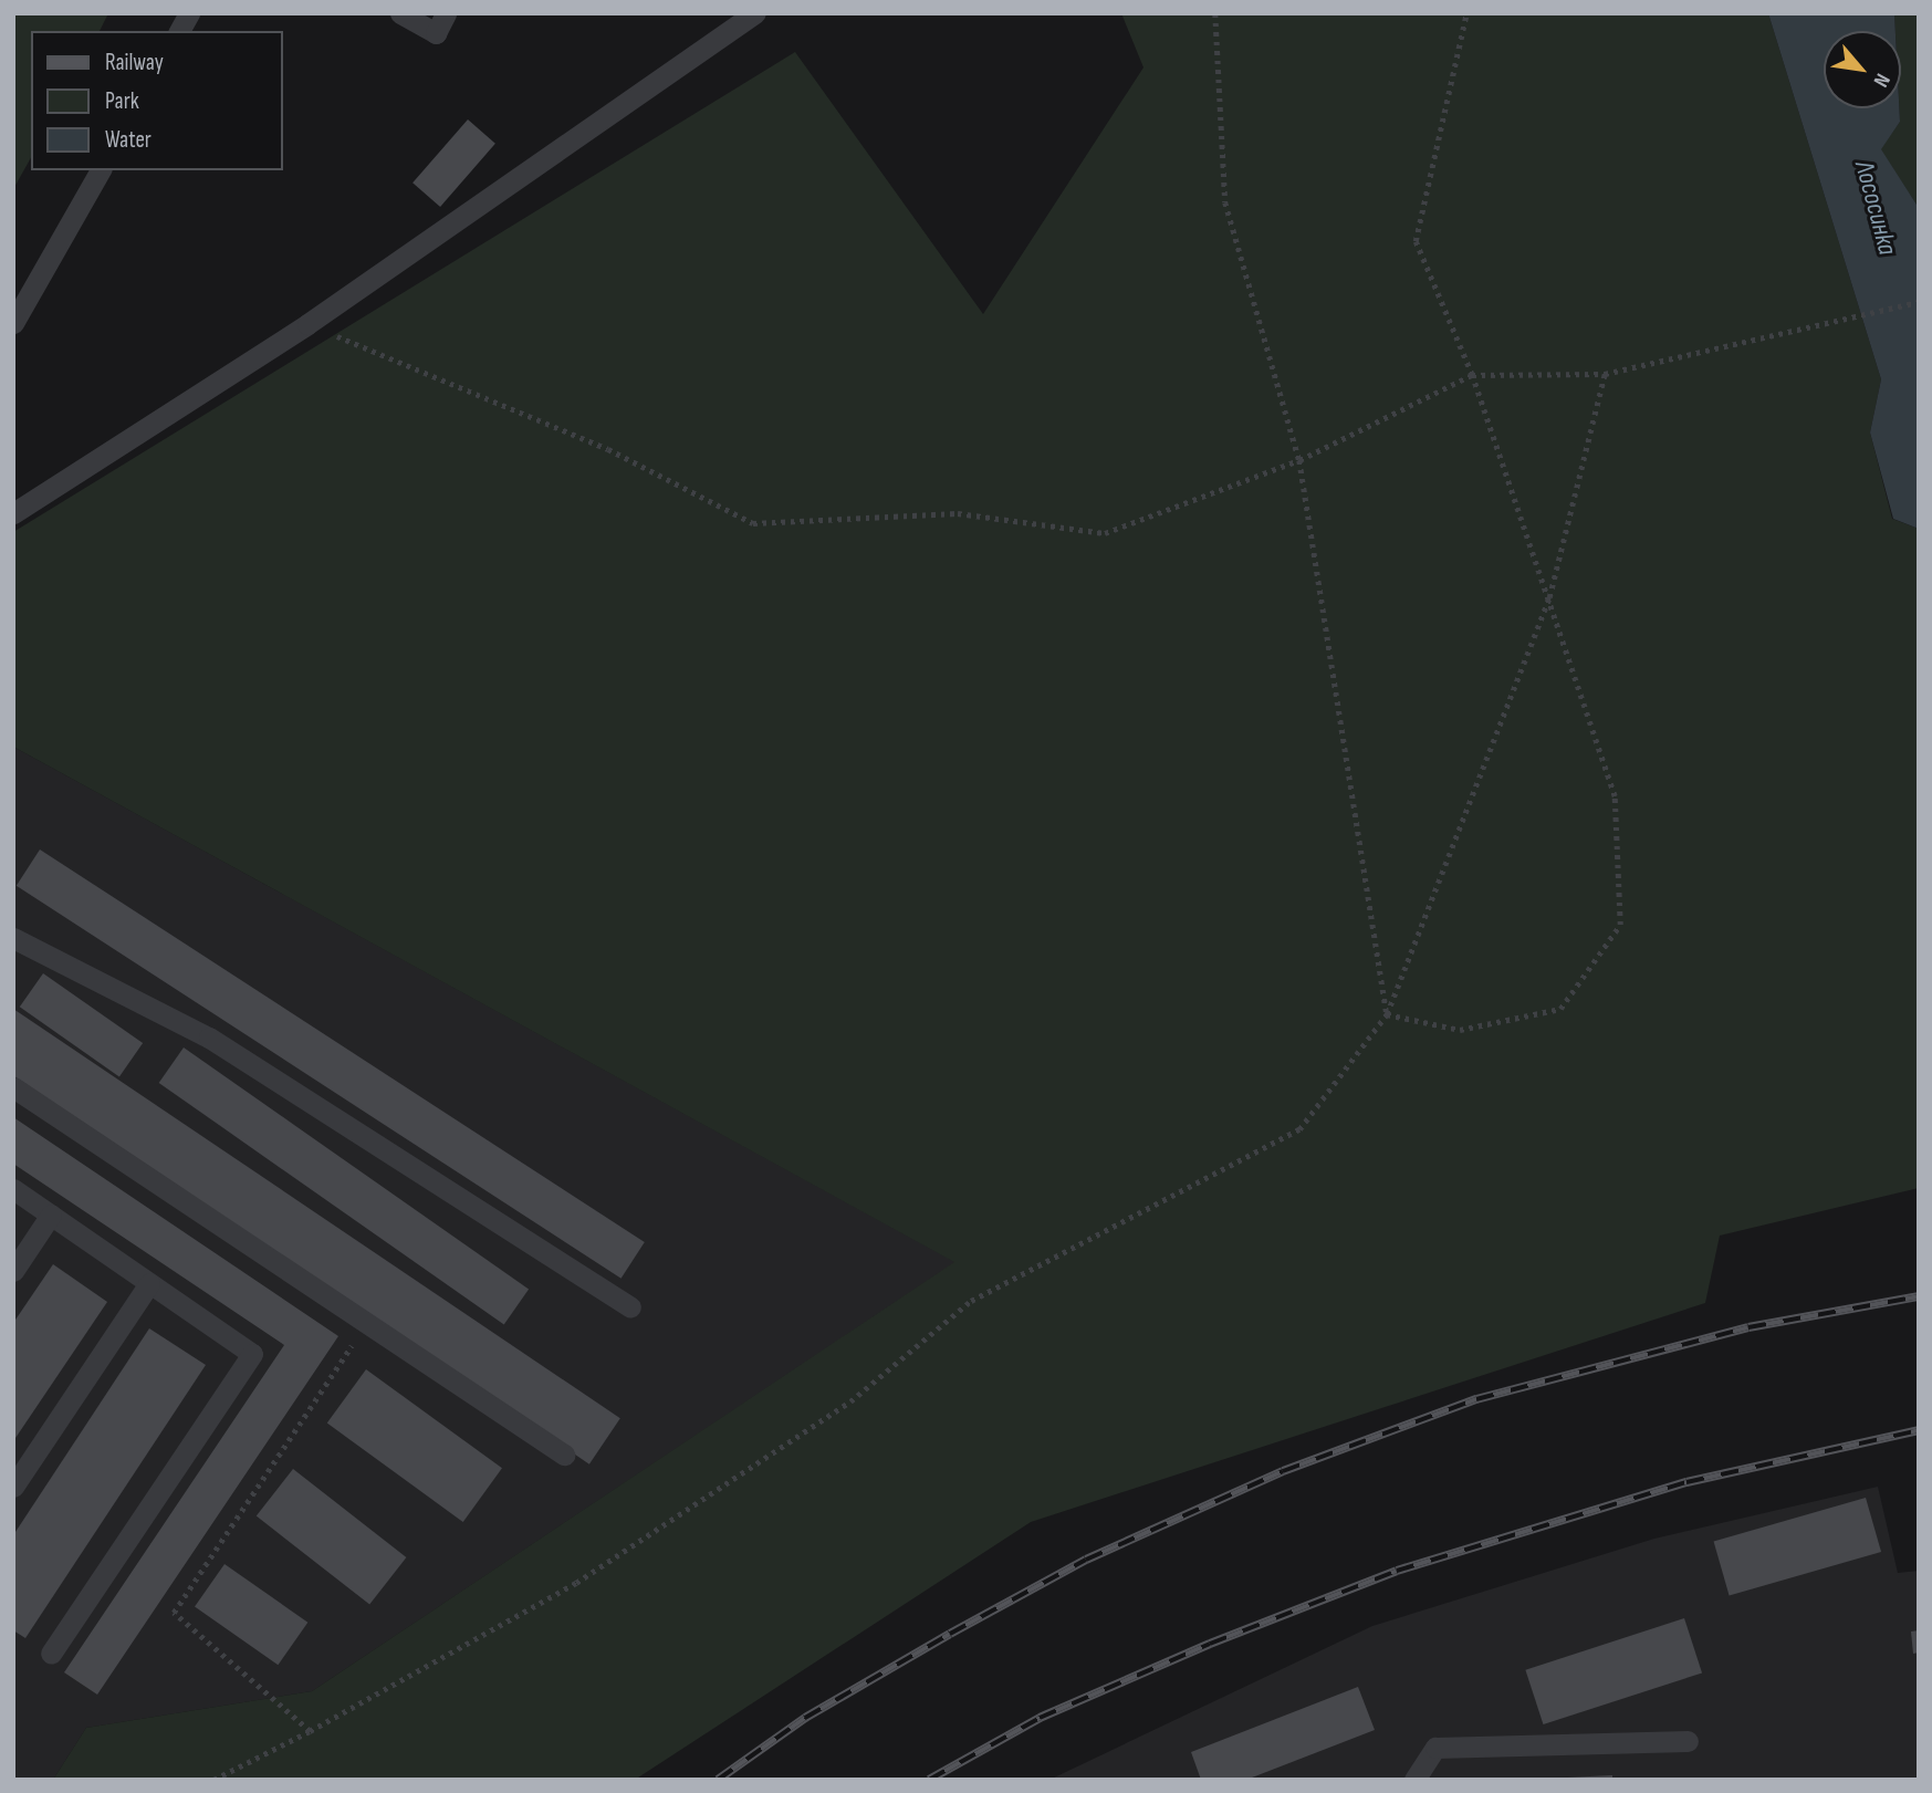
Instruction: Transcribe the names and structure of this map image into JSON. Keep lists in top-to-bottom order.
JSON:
{
  "water": ["Лососинка"],
  "legend": ["Railway", "Park", "Water"],
  "north": "bottom right"
}
